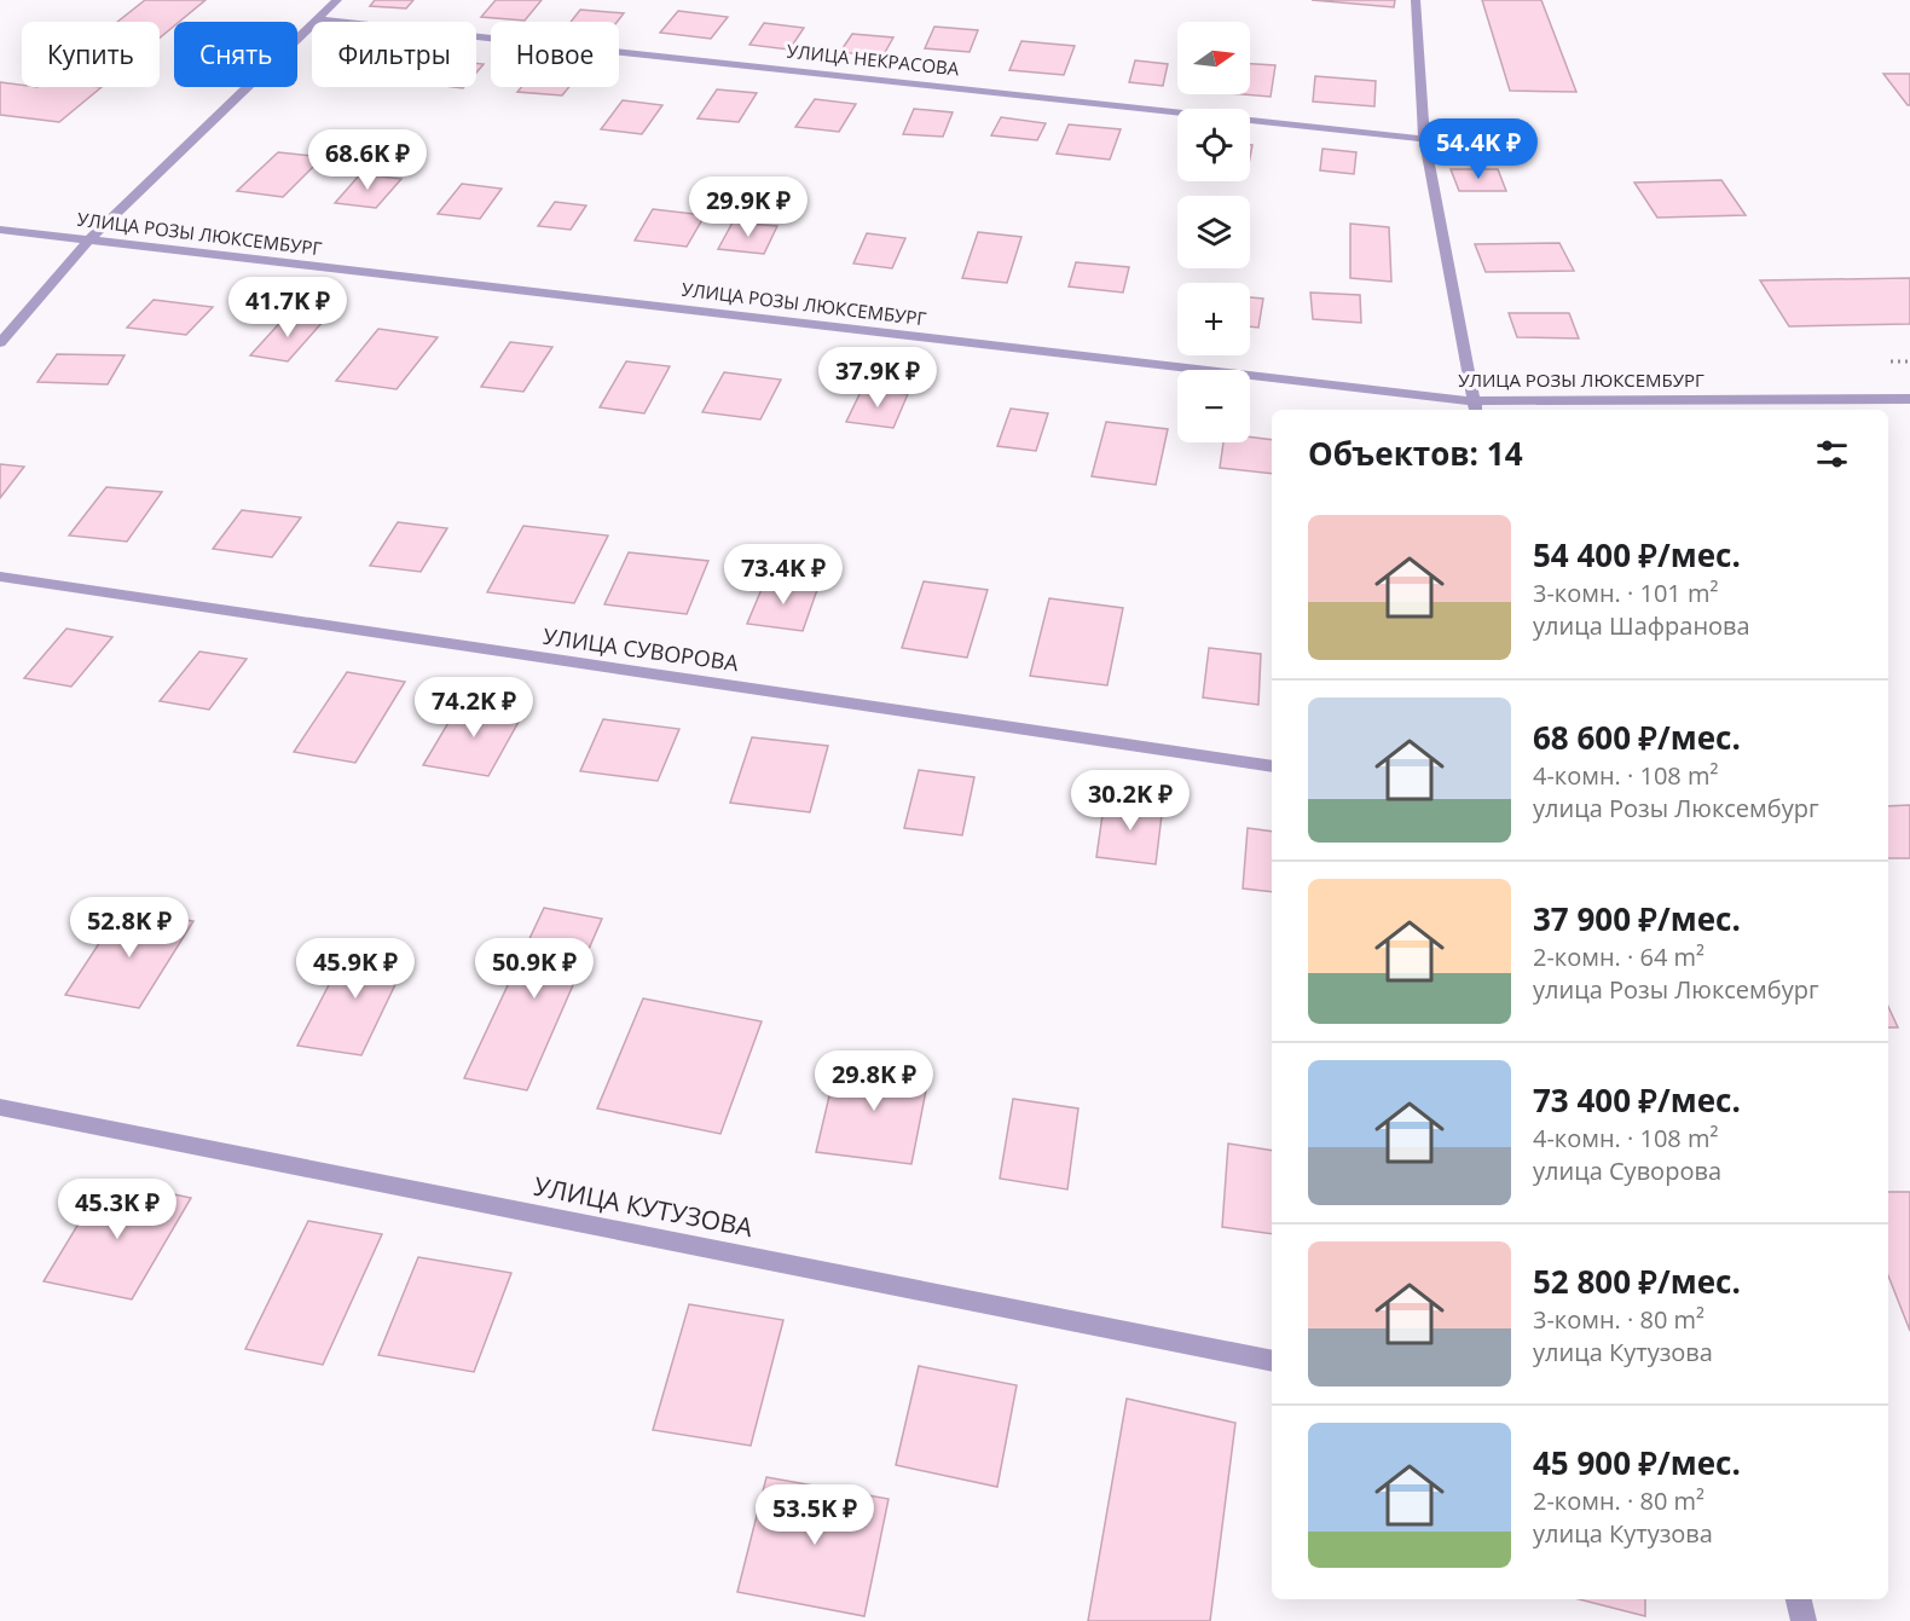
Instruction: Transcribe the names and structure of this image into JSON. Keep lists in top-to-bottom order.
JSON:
{
  "streets": {
    "street": [
      "УЛИЦА НЕКРАСОВА",
      "УЛИЦА РОЗЫ ЛЮКСЕМБУРГ",
      "УЛИЦА СУВОРОВА",
      "УЛИЦА КУТУЗОВА"
    ]
  },
  "north": "right",
  "page": {
    "map_buttons": ["+", "−"],
    "chip": [
      "Купить",
      "Снять",
      "Фильтры",
      "Новое"
    ],
    "price": [
      "54.4K ₽",
      "68.6K ₽",
      "29.9K ₽",
      "41.7K ₽",
      "37.9K ₽",
      "73.4K ₽",
      "74.2K ₽",
      "30.2K ₽",
      "52.8K ₽",
      "45.9K ₽",
      "50.9K ₽",
      "29.8K ₽",
      "45.3K ₽",
      "53.5K ₽"
    ],
    "heading": "Объектов: 14",
    "list": [
      {
        "name": "54 400 ₽/мес.",
        "note": "3-комн. · 101 m² · улица Шафранова"
      },
      {
        "name": "68 600 ₽/мес.",
        "note": "4-комн. · 108 m² · улица Розы Люксембург"
      },
      {
        "name": "37 900 ₽/мес.",
        "note": "2-комн. · 64 m² · улица Розы Люксембург"
      },
      {
        "name": "73 400 ₽/мес.",
        "note": "4-комн. · 108 m² · улица Суворова"
      },
      {
        "name": "52 800 ₽/мес.",
        "note": "3-комн. · 80 m² · улица Кутузова"
      },
      {
        "name": "45 900 ₽/мес.",
        "note": "2-комн. · 80 m² · улица Кутузова"
      }
    ]
  }
}
